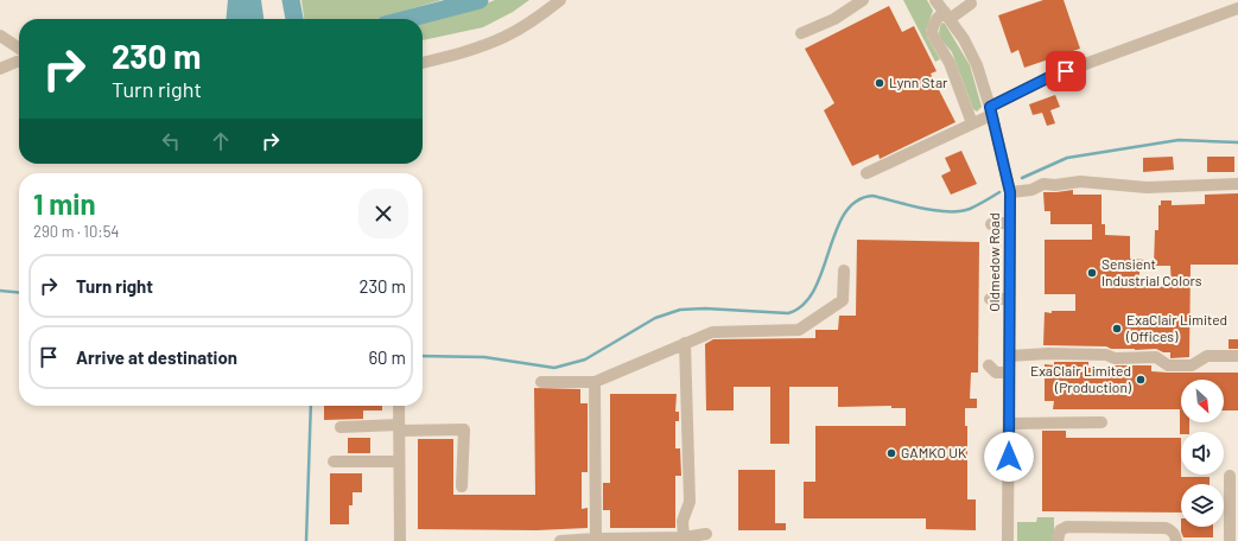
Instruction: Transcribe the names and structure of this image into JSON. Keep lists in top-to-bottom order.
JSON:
{
  "streets": {
    "street": ["Oldmedow Road"]
  },
  "places": [
    "Lynn Star",
    "Sensient Industrial Colors",
    "ExaClair Limited (Offices)",
    "ExaClair Limited (Production)",
    "GAMKO UK"
  ],
  "north": "bottom right",
  "page": {
    "turn": ["230 m", "Turn right"],
    "heading": ["1 min", "290 m · 10:54"],
    "list": [
      {
        "name": "Turn right",
        "value": "230 m"
      },
      {
        "name": "Arrive at destination",
        "value": "60 m"
      }
    ]
  }
}
